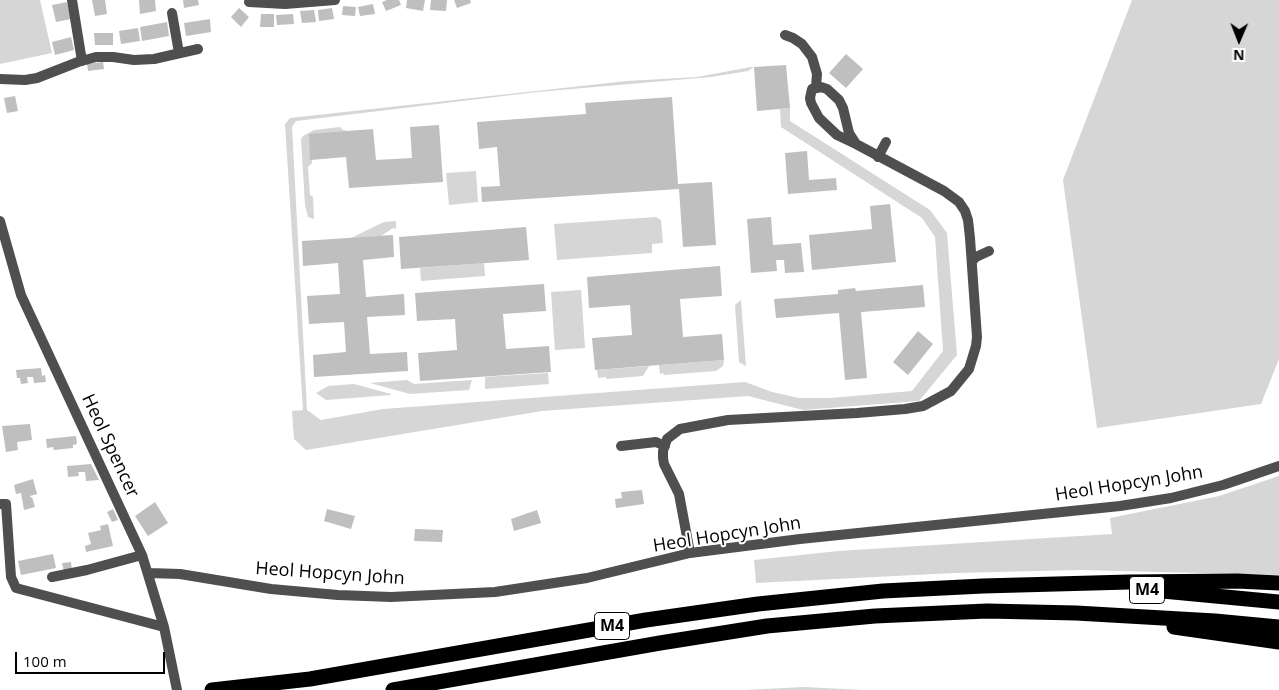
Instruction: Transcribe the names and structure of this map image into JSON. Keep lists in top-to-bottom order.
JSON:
{
  "streets": {
    "highway": ["M4"],
    "street": ["Heol Spencer", "Heol Hopcyn John"]
  },
  "crossings": [
    ["Heol Spencer", "Heol Hopcyn John"]
  ],
  "scale_bar": "100 m",
  "north": "bottom"
}
